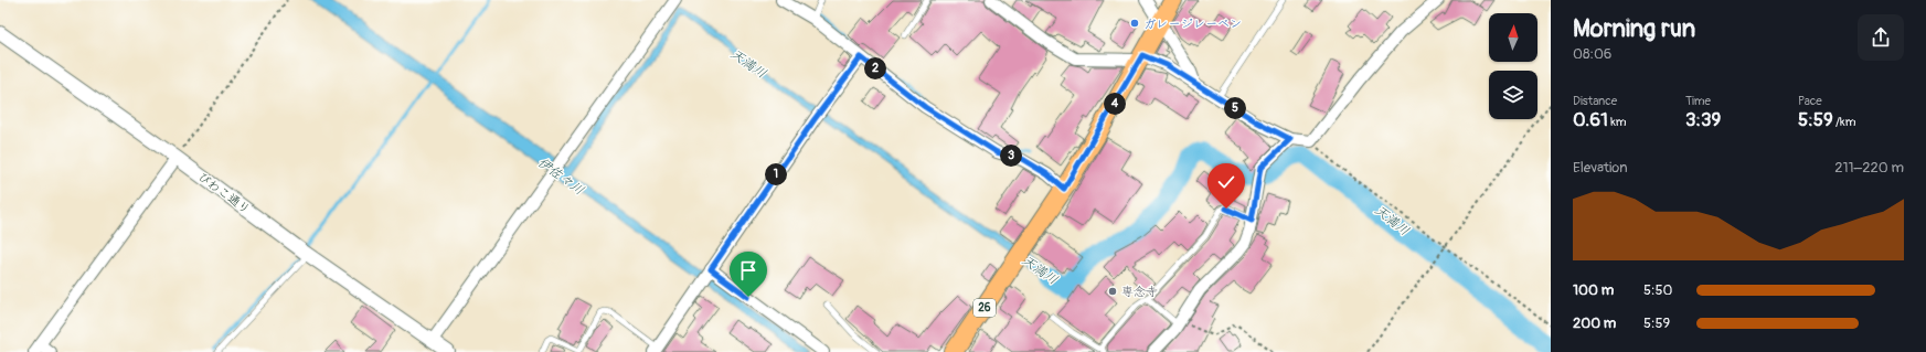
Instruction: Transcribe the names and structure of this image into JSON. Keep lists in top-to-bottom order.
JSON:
{
  "streets": {
    "main road": ["26"],
    "street": ["びわこ通り"]
  },
  "water": ["天満川", "伊佐々川"],
  "places": ["ガレージレーベン", "専念寺"],
  "north": "top",
  "page": {
    "heading": ["Morning run", "08:06"],
    "pins": [
      "2",
      "4",
      "5",
      "3",
      "1"
    ],
    "stats": [
      ["Distance", "0.61 km"],
      ["Time", "3:39"],
      ["Pace", "5:59 /km"]
    ],
    "chart": ["Elevation", "211–220 m"],
    "list": [
      {
        "name": "100 m",
        "note": "5:50"
      },
      {
        "name": "200 m",
        "note": "5:59"
      }
    ]
  }
}
